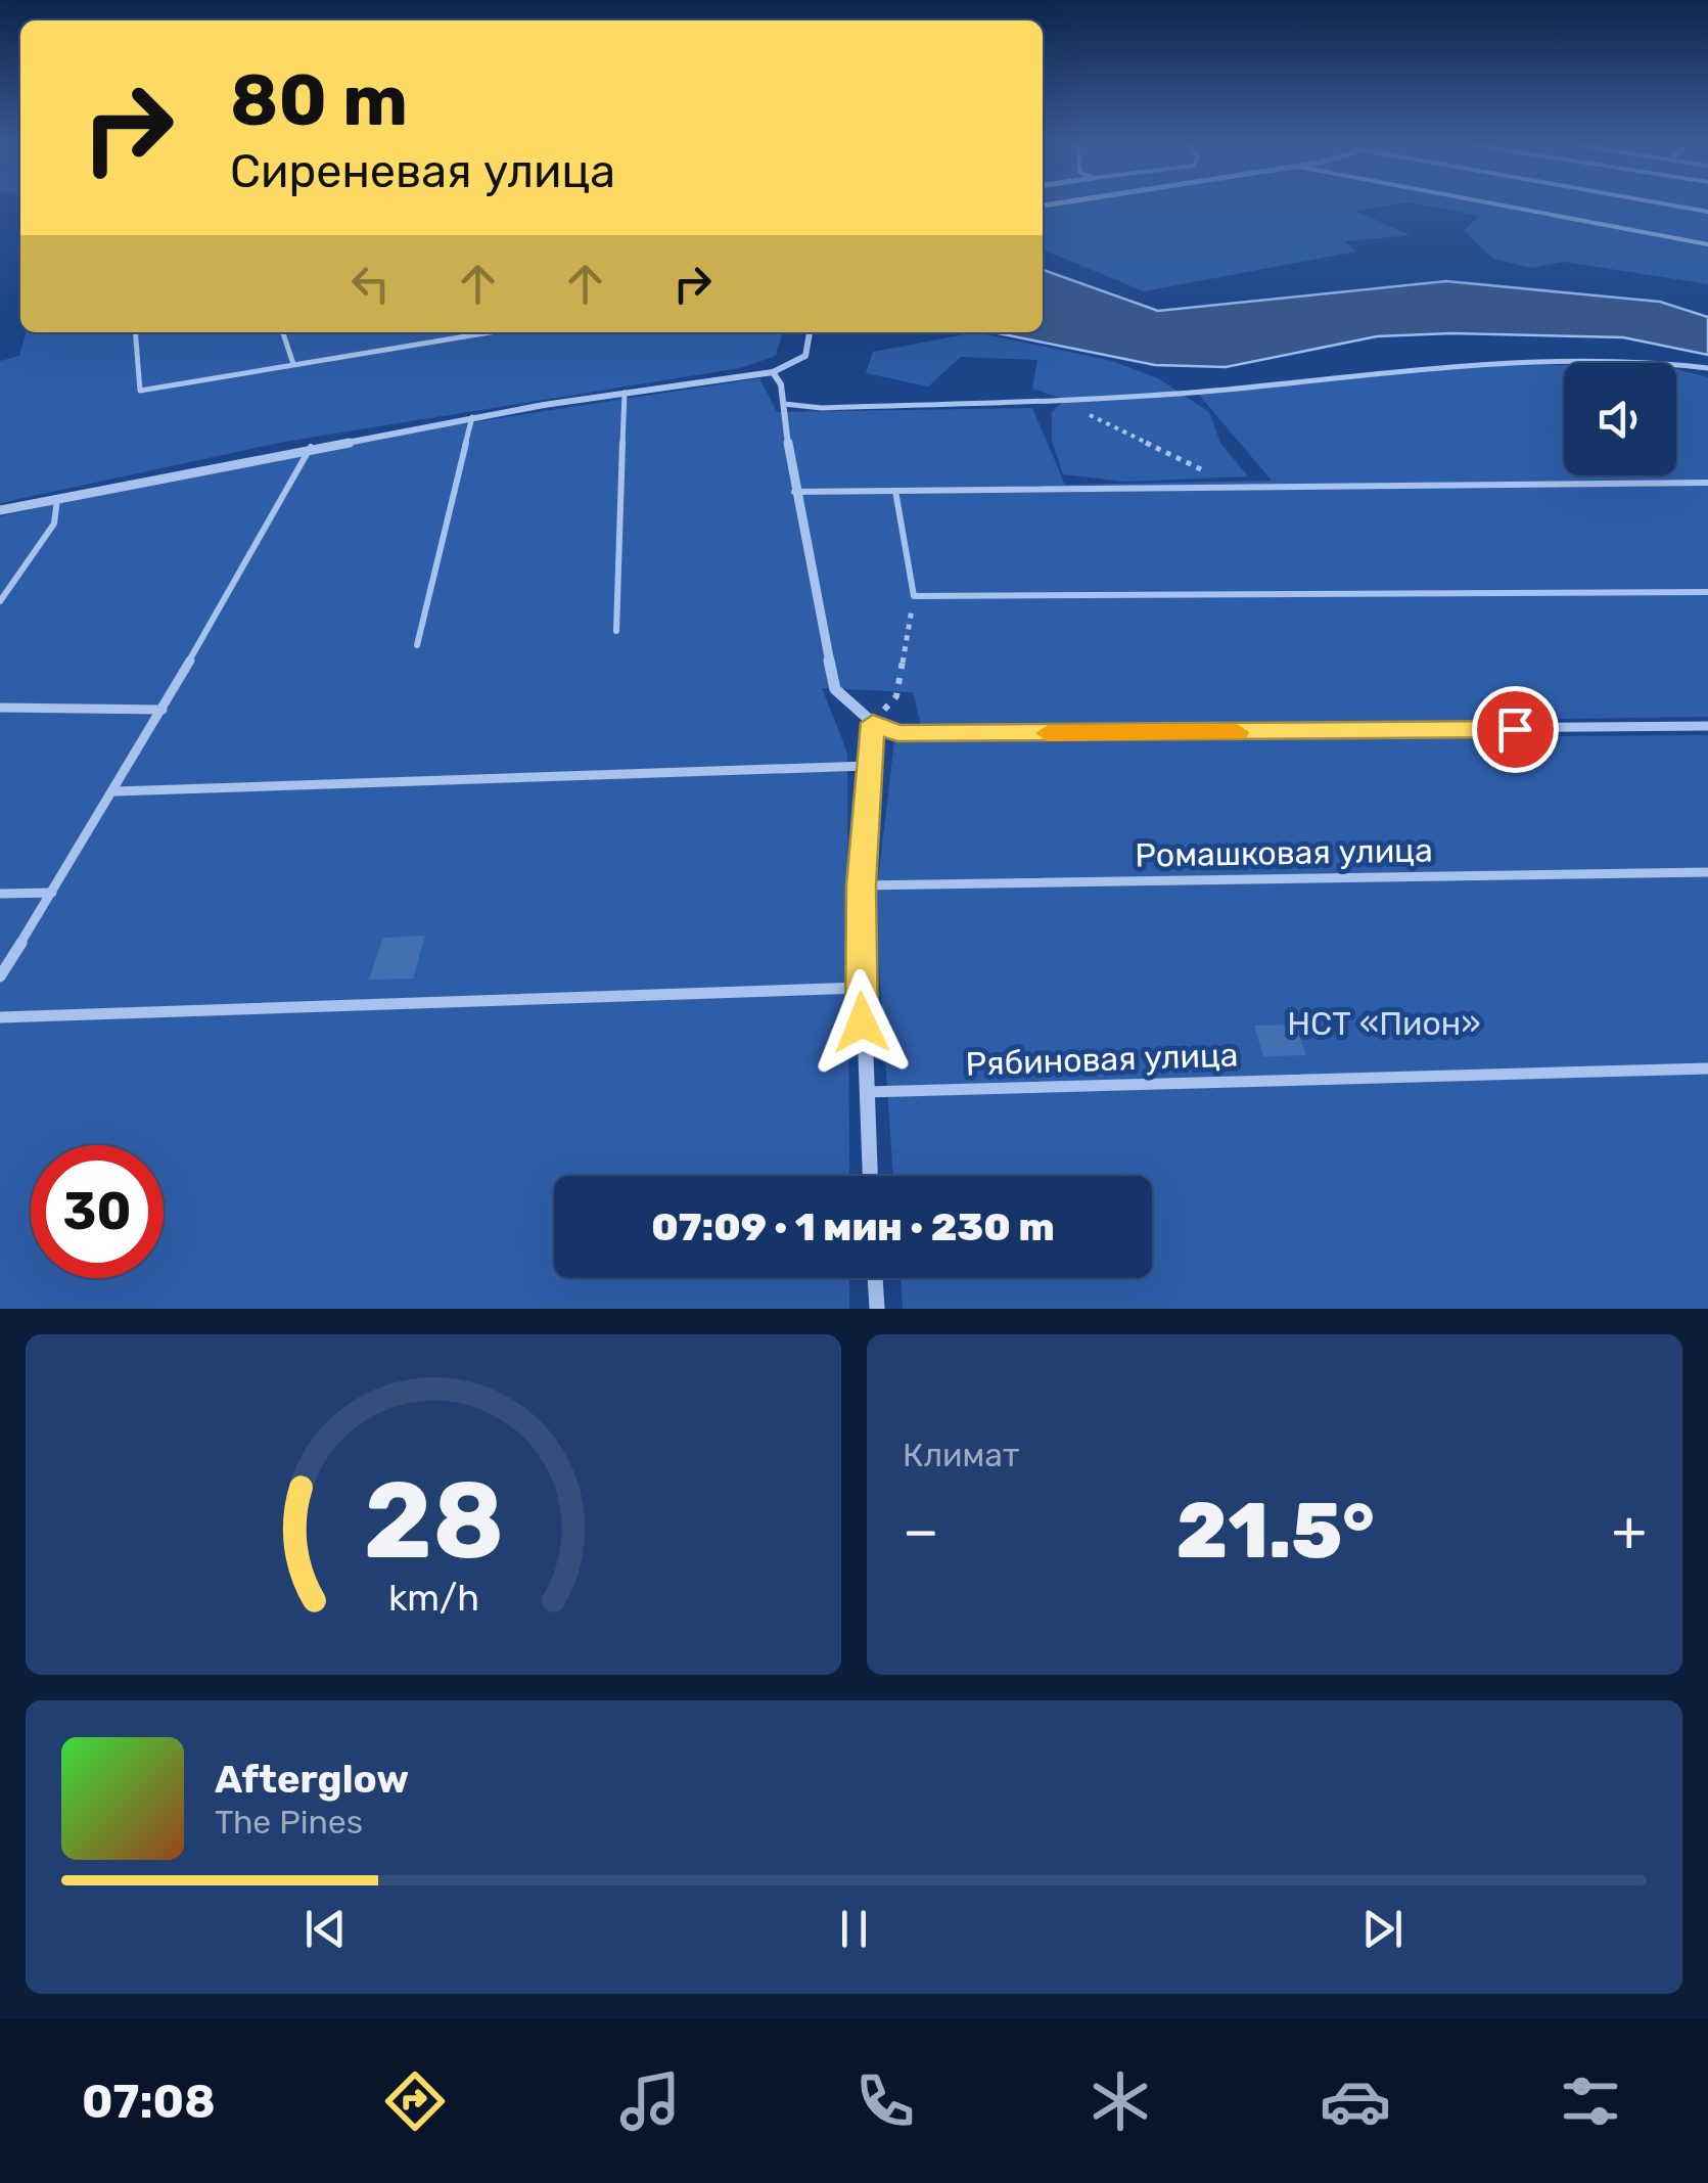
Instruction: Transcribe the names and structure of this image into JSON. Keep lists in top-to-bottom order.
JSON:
{
  "streets": {
    "lane": ["Ромашковая улица", "Рябиновая улица"]
  },
  "parks": ["НСТ «Пион»"],
  "page": {
    "turn": ["80 m", "Сиреневая улица"],
    "limit": "30",
    "trip": "07:09 · 1 мин · 230 m",
    "tile": "Климат",
    "heat": ["−", "21.5°", "+"],
    "song": ["Afterglow", "The Pines"],
    "tabs": "07:08",
    "gauge": ["28", "km/h"]
  }
}
